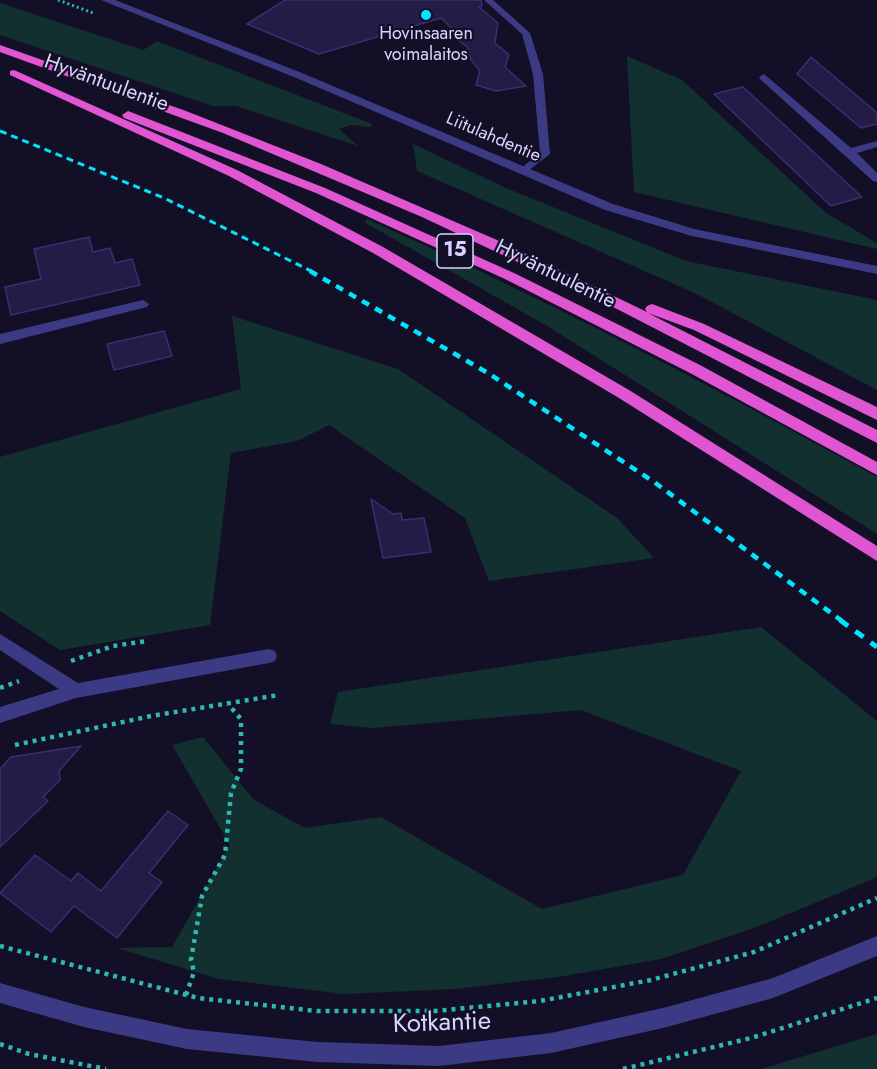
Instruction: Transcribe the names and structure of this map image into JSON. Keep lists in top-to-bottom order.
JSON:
{
  "streets": {
    "highway": ["Hyväntuulentie", "15"],
    "street": ["Liitulahdentie", "Kotkantie"]
  },
  "places": ["Hovinsaaren voimalaitos"]
}
